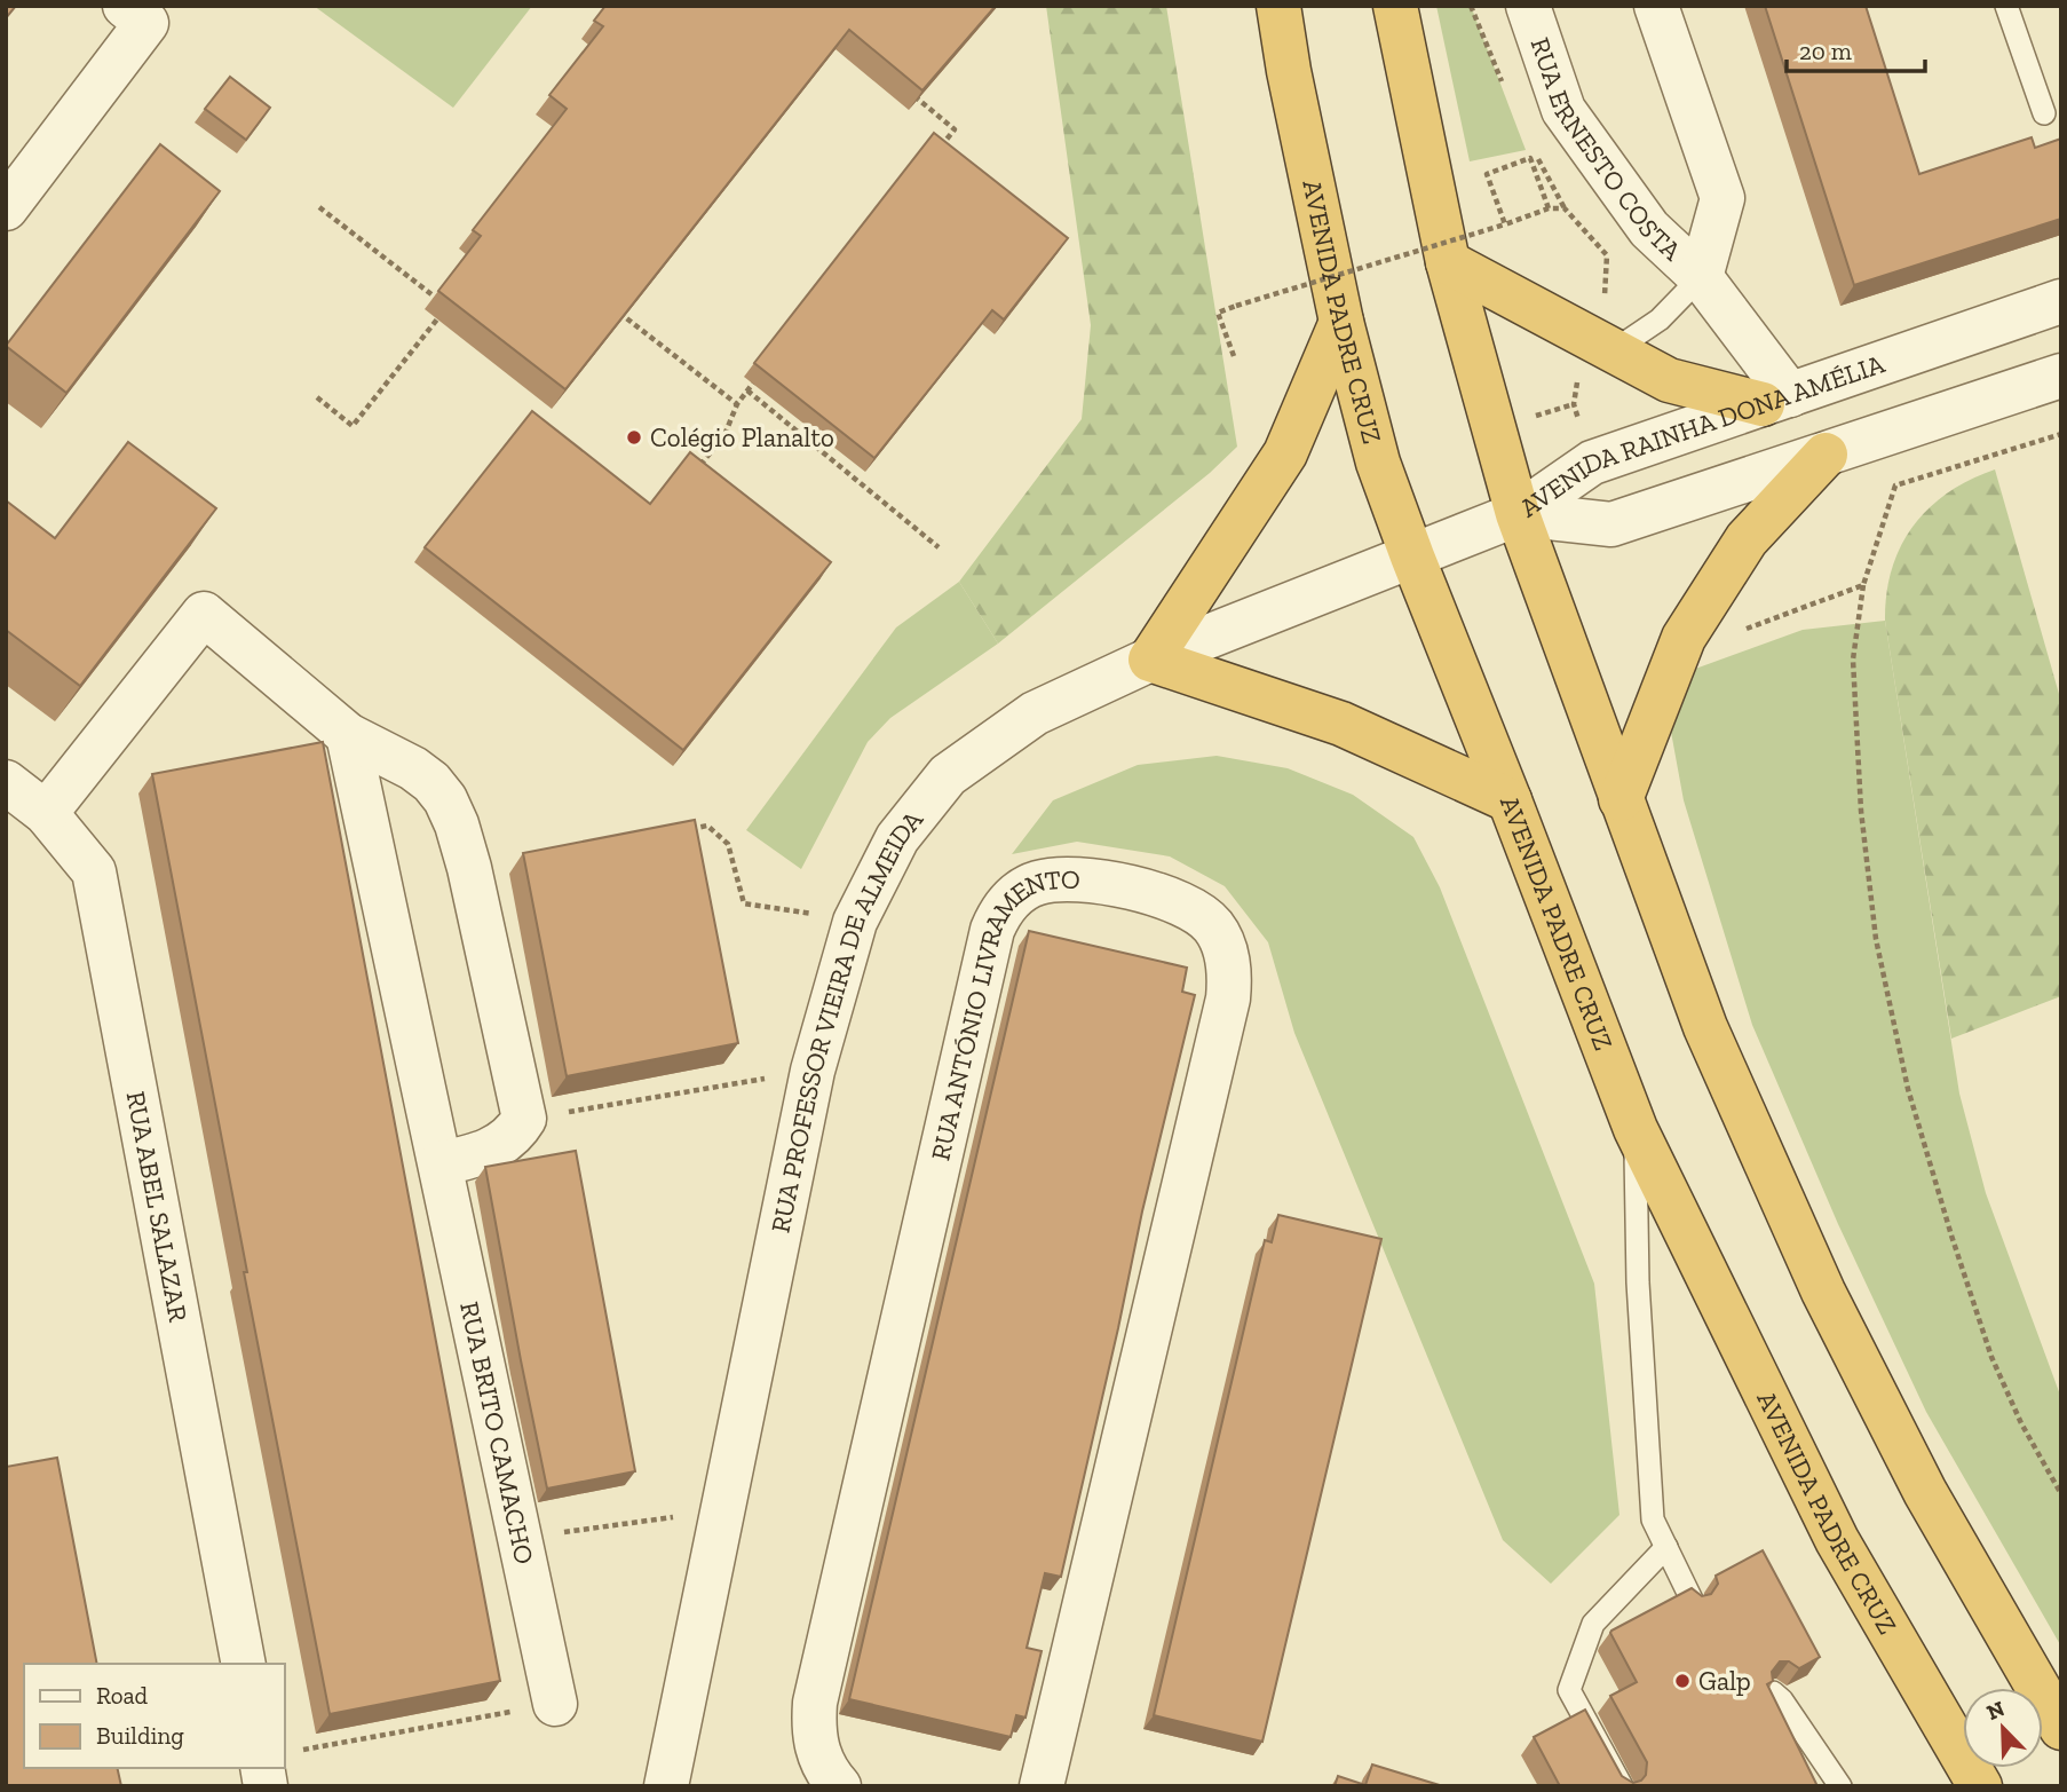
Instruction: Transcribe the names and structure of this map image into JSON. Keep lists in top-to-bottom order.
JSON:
{
  "streets": {
    "highway": ["AVENIDA PADRE CRUZ"],
    "street": [
      "RUA ERNESTO COSTA",
      "AVENIDA RAINHA DONA AMÉLIA",
      "RUA PROFESSOR VIEIRA DE ALMEIDA",
      "RUA ANTÓNIO LIVRAMENTO",
      "RUA ABEL SALAZAR",
      "RUA BRITO CAMACHO"
    ]
  },
  "crossings": [
    ["RUA ERNESTO COSTA", "AVENIDA RAINHA DONA AMÉLIA"],
    ["AVENIDA PADRE CRUZ", "RUA PROFESSOR VIEIRA DE ALMEIDA"],
    ["AVENIDA RAINHA DONA AMÉLIA", "RUA PROFESSOR VIEIRA DE ALMEIDA"]
  ],
  "places": ["Colégio Planalto", "Galp"],
  "legend": ["Road", "Building"],
  "scale_bar": "20 m",
  "north": "top left"
}
